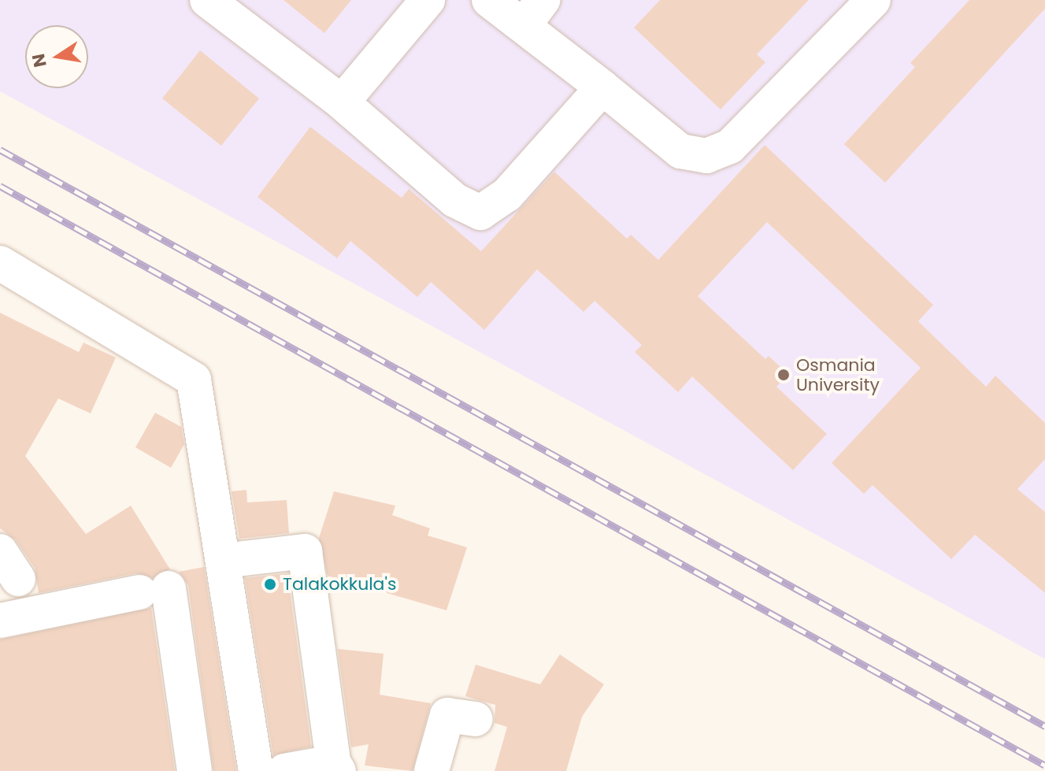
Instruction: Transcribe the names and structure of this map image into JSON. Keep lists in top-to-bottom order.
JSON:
{
  "places": ["Osmania University", "Talakokkula's"],
  "north": "left"
}
